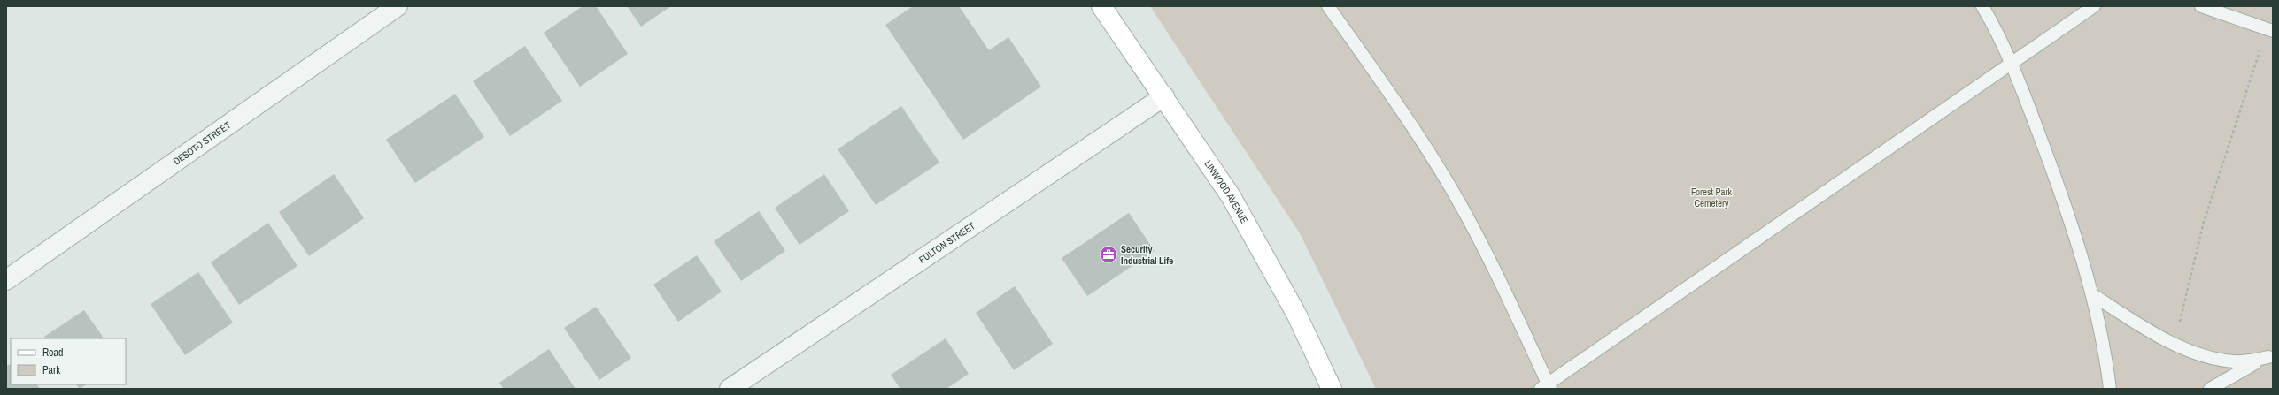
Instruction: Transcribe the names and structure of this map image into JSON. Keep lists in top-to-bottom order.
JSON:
{
  "streets": {
    "main road": ["LINWOOD AVENUE"],
    "street": ["DESOTO STREET", "FULTON STREET"]
  },
  "crossings": [
    ["LINWOOD AVENUE", "FULTON STREET"]
  ],
  "parks": ["Forest Park Cemetery"],
  "places": {
    "office": ["Security Industrial Life"]
  },
  "legend": ["Road", "Park"]
}
